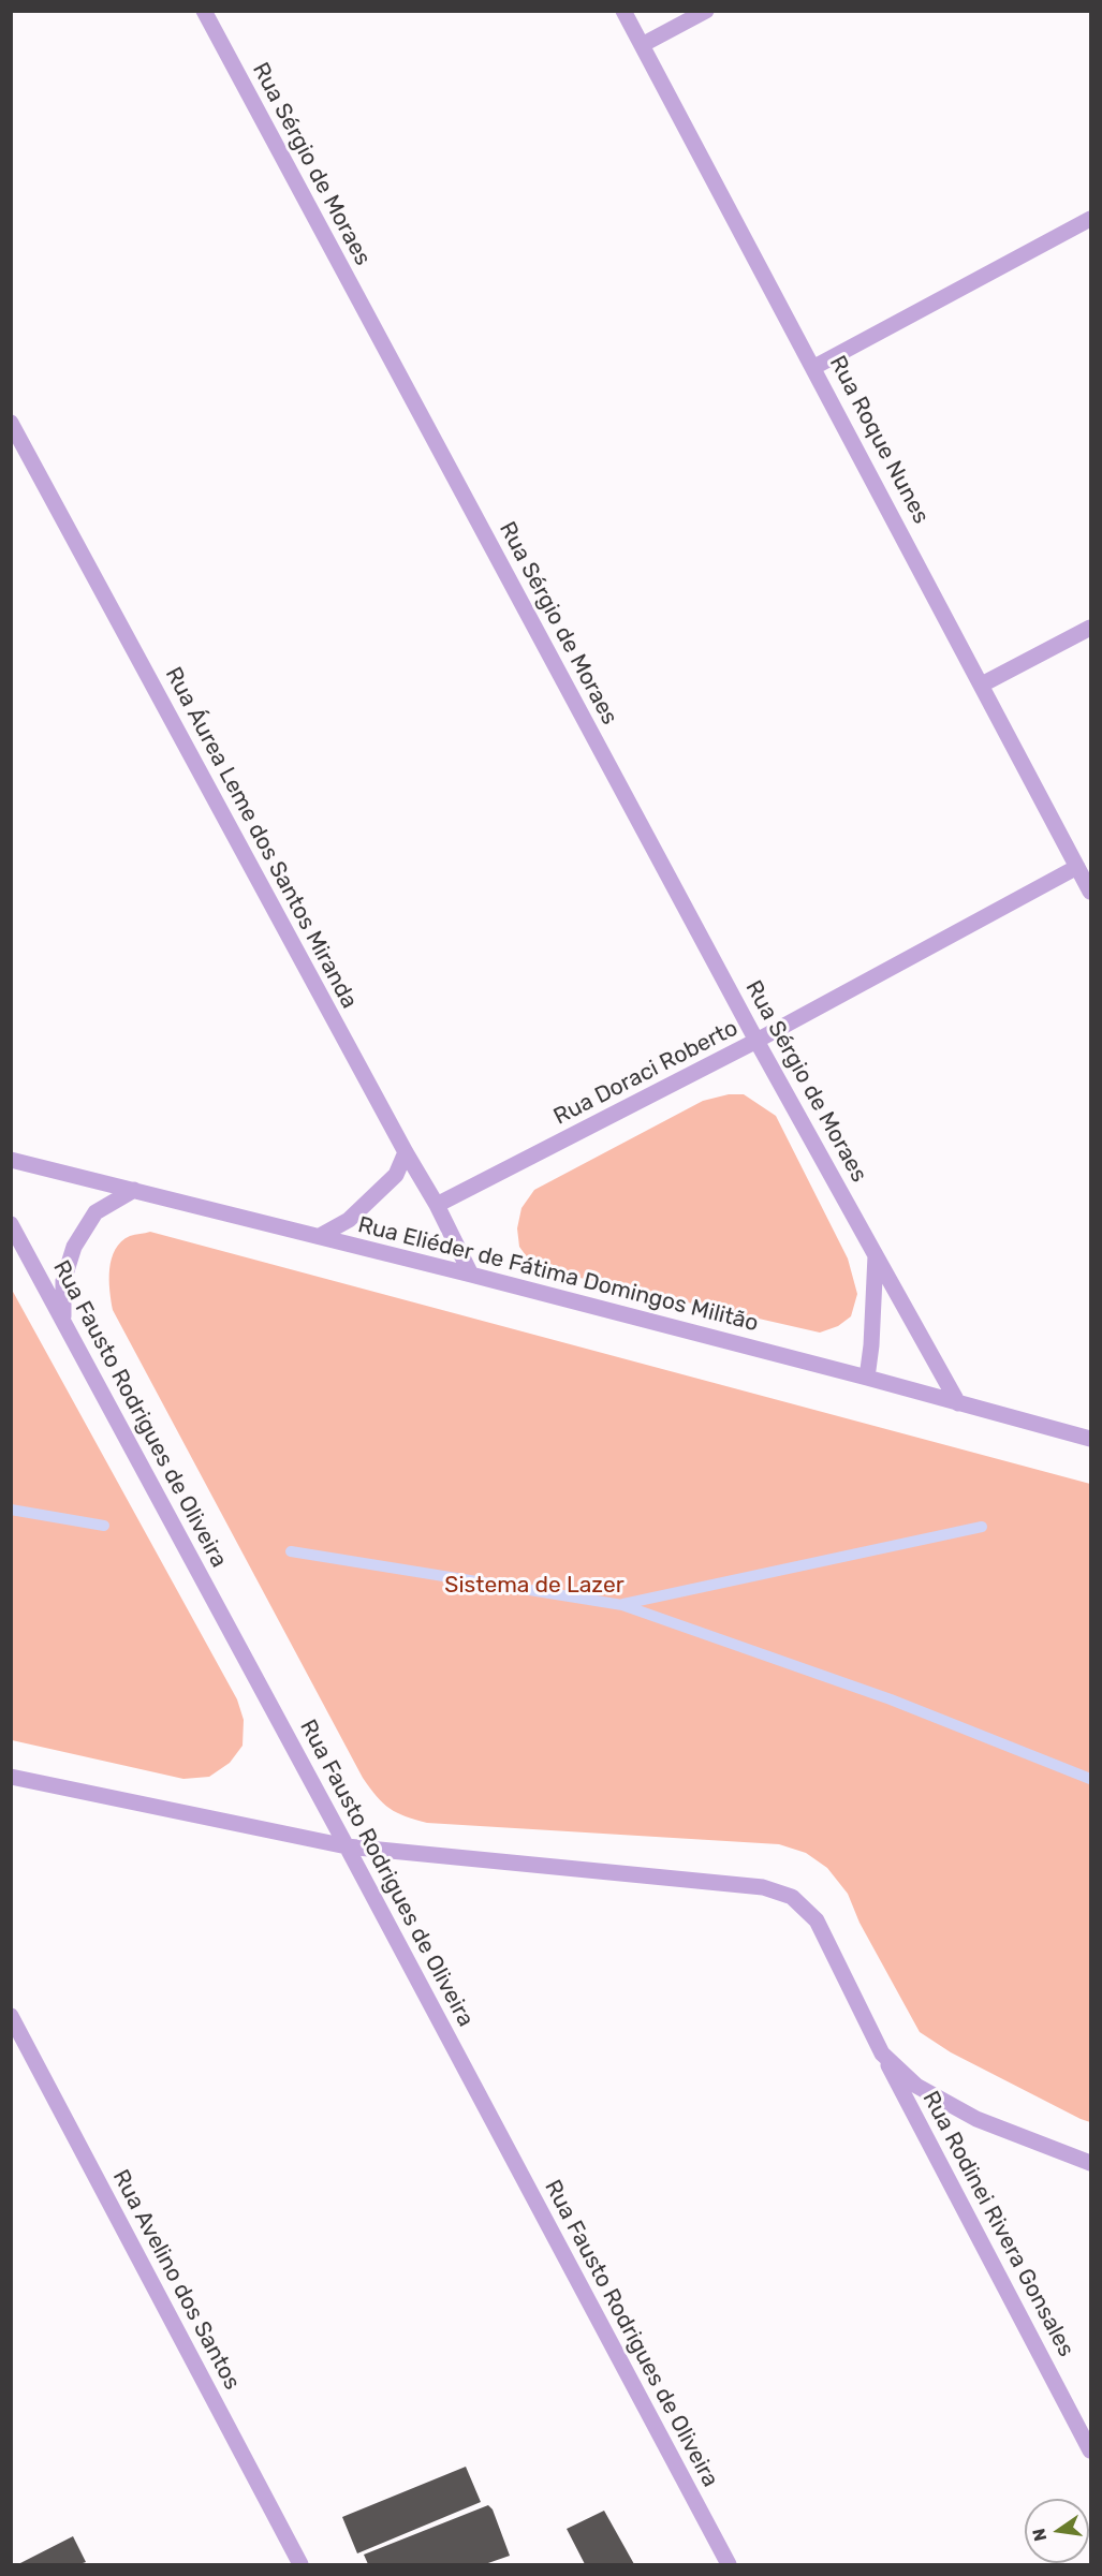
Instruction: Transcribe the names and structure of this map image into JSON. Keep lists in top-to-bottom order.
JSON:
{
  "streets": {
    "street": [
      "Rua Sérgio de Moraes",
      "Rua Roque Nunes",
      "Rua Áurea Leme dos Santos Miranda",
      "Rua Doraci Roberto",
      "Rua Eliéder de Fátima Domingos Militão",
      "Rua Fausto Rodrigues de Oliveira",
      "Rua Rodinei Rivera Gonsales",
      "Rua Avelino dos Santos"
    ]
  },
  "crossings": [
    ["Rua Sérgio de Moraes", "Rua Doraci Roberto"],
    ["Rua Sérgio de Moraes", "Rua Eliéder de Fátima Domingos Militão"],
    ["Rua Roque Nunes", "Rua Doraci Roberto"],
    ["Rua Áurea Leme dos Santos Miranda", "Rua Doraci Roberto"],
    ["Rua Áurea Leme dos Santos Miranda", "Rua Eliéder de Fátima Domingos Militão"],
    ["Rua Fausto Rodrigues de Oliveira", "Rua Rodinei Rivera Gonsales"]
  ],
  "parks": ["Sistema de Lazer"],
  "north": "left"
}
